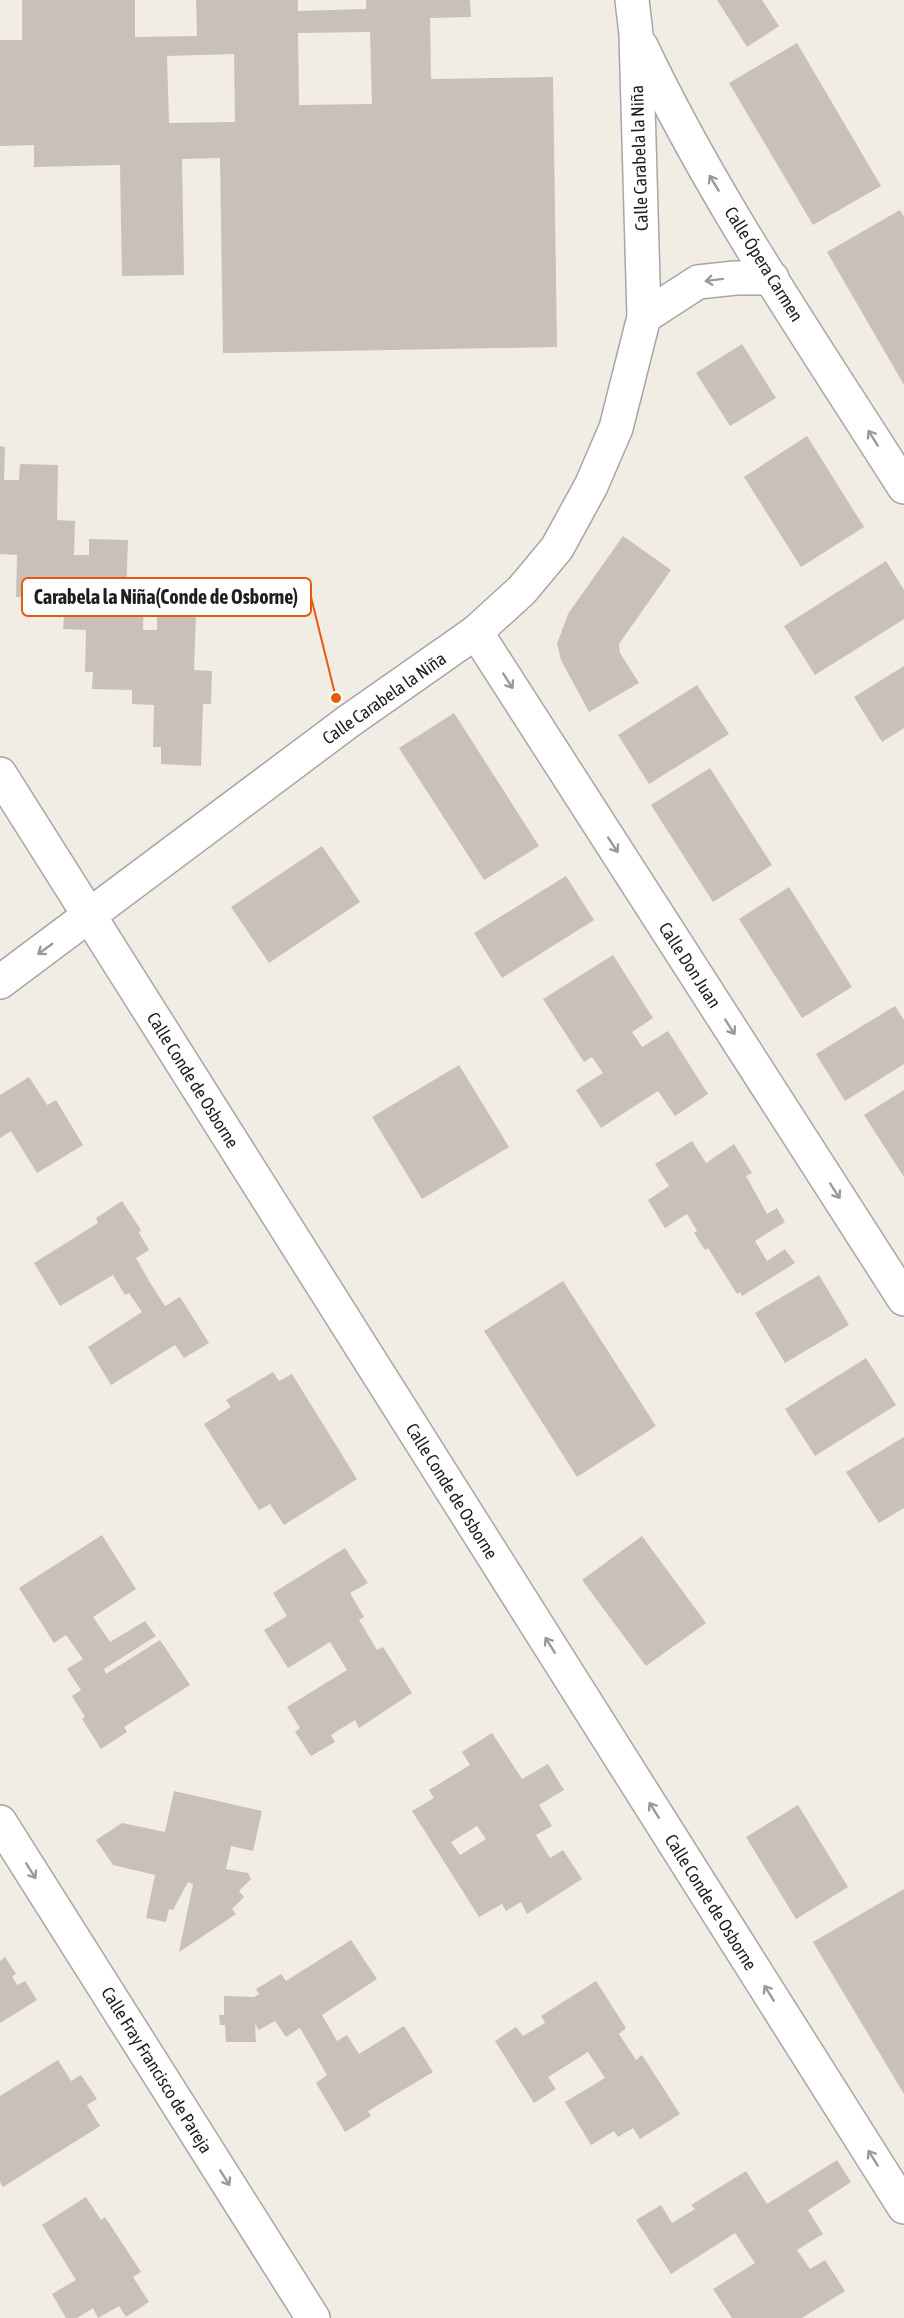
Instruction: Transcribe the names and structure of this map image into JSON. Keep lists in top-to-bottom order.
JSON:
{
  "streets": {
    "street": [
      "Calle Carabela la Niña",
      "Calle Ópera Carmen",
      "Calle Don Juan",
      "Calle Conde de Osborne",
      "Calle Fray Francisco de Pareja"
    ]
  },
  "crossings": [
    ["Calle Carabela la Niña", "Calle Ópera Carmen"],
    ["Calle Carabela la Niña", "Calle Don Juan"],
    ["Calle Carabela la Niña", "Calle Conde de Osborne"]
  ],
  "one_way": [
    "Calle Ópera Carmen",
    "Calle Don Juan",
    "Calle Conde de Osborne",
    "Calle Fray Francisco de Pareja"
  ],
  "places": ["Carabela la Niña(Conde de Osborne)"]
}
